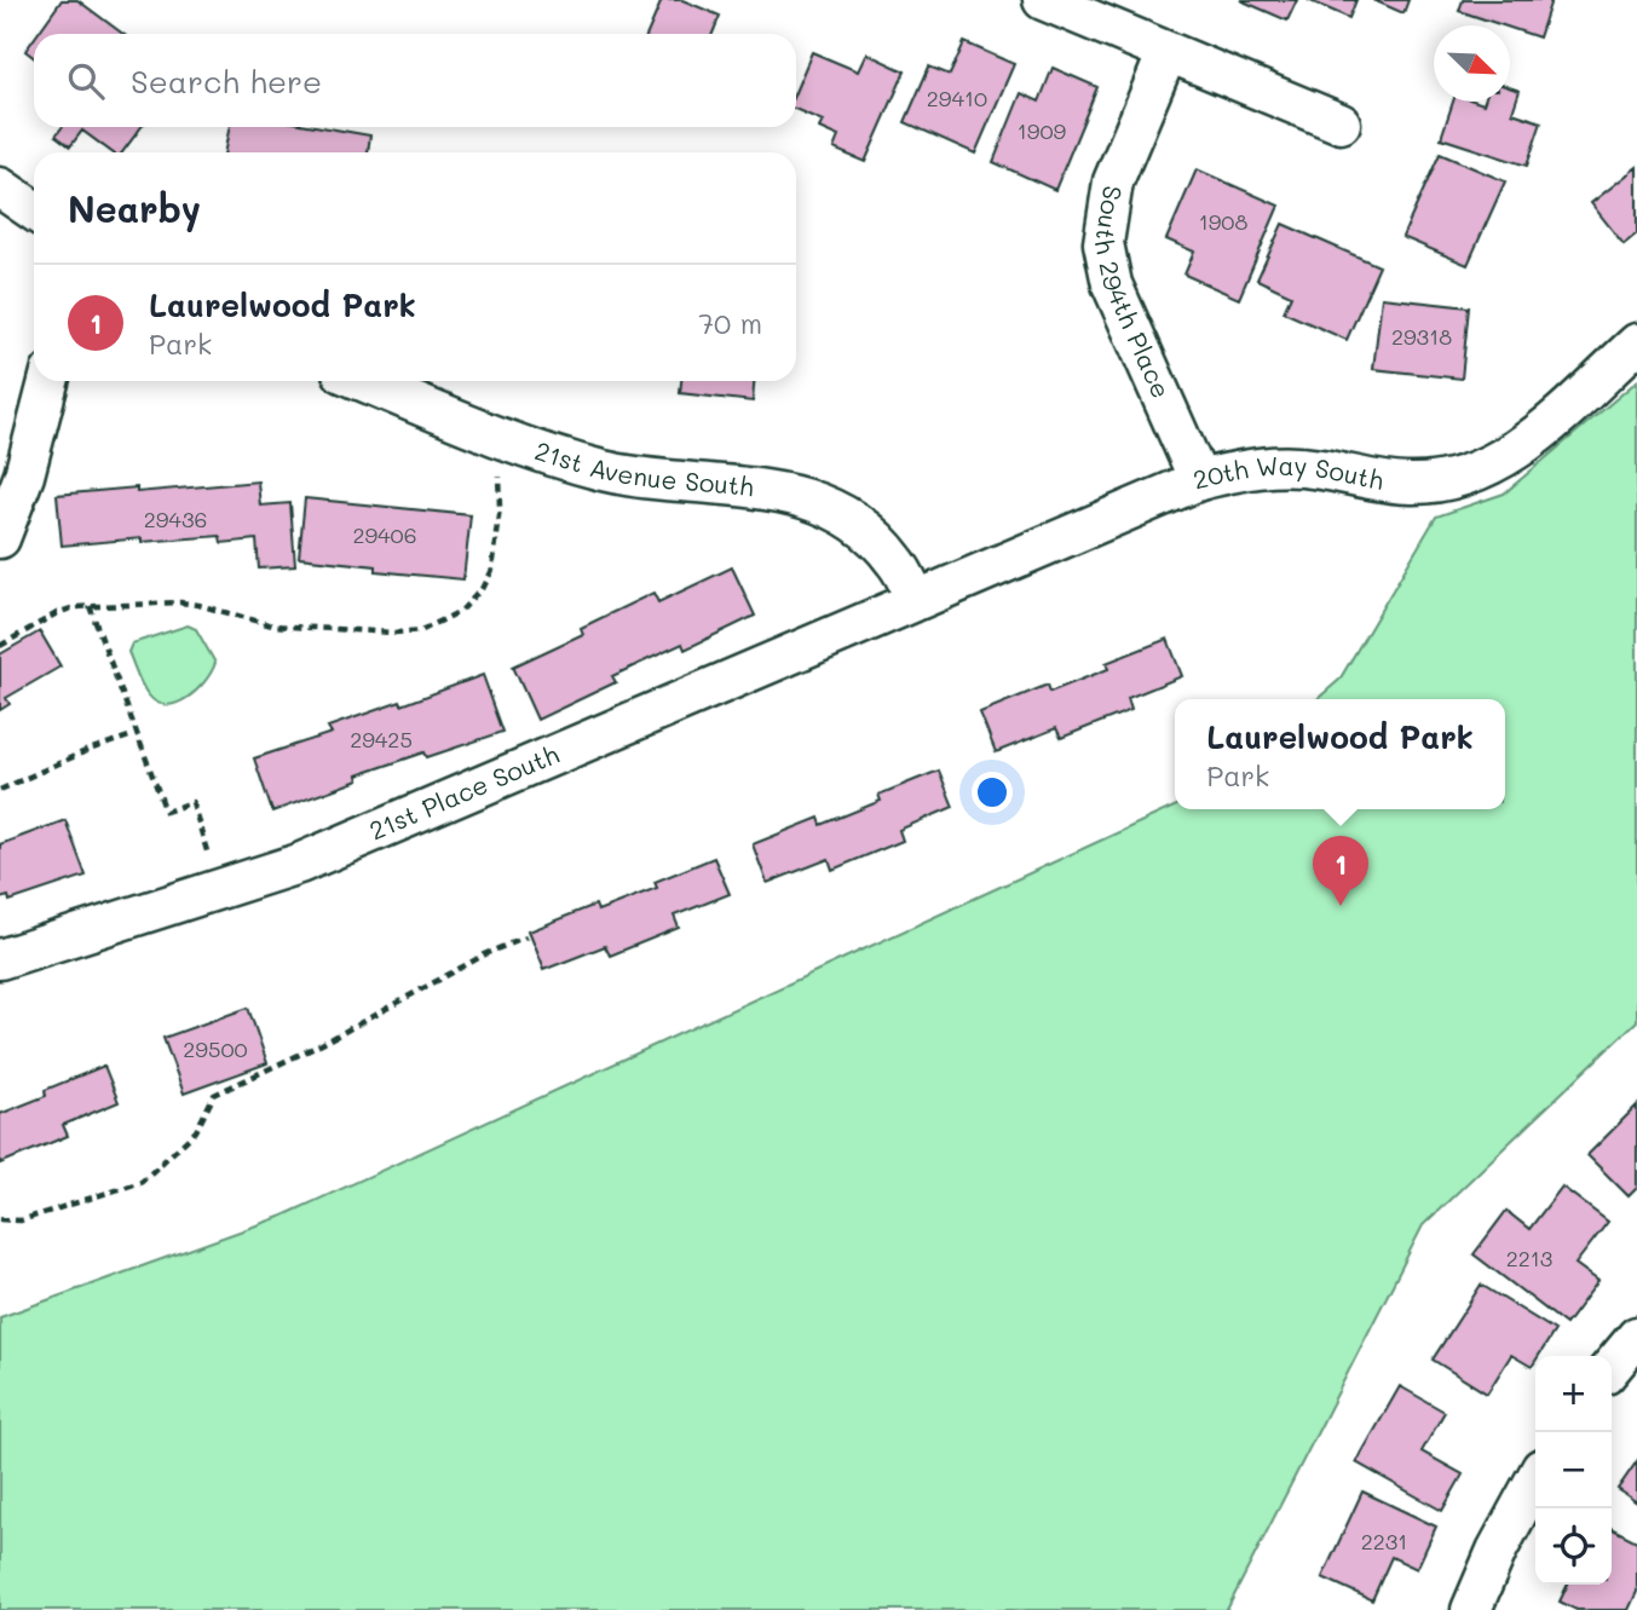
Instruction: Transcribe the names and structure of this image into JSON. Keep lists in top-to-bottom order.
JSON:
{
  "streets": {
    "street": [
      "South 294th Place",
      "21st Avenue South",
      "20th Way South",
      "21st Place South"
    ]
  },
  "crossings": [
    ["South 294th Place", "20th Way South"],
    ["21st Avenue South", "20th Way South"],
    ["21st Avenue South", "21st Place South"],
    ["20th Way South", "21st Place South"]
  ],
  "house_numbers": [
    "29410",
    "1909",
    "1908",
    "29318",
    "29436",
    "29406",
    "29425",
    "29500",
    "2213",
    "2231"
  ],
  "north": "bottom right",
  "page": {
    "search": "Search here",
    "heading": "Nearby",
    "list": [
      {
        "mark": "1",
        "name": "Laurelwood Park",
        "note": "Park",
        "value": "70 m"
      }
    ],
    "popup": ["Laurelwood Park", "Park"],
    "pins": "1",
    "map_buttons": ["+", "−"]
  }
}
